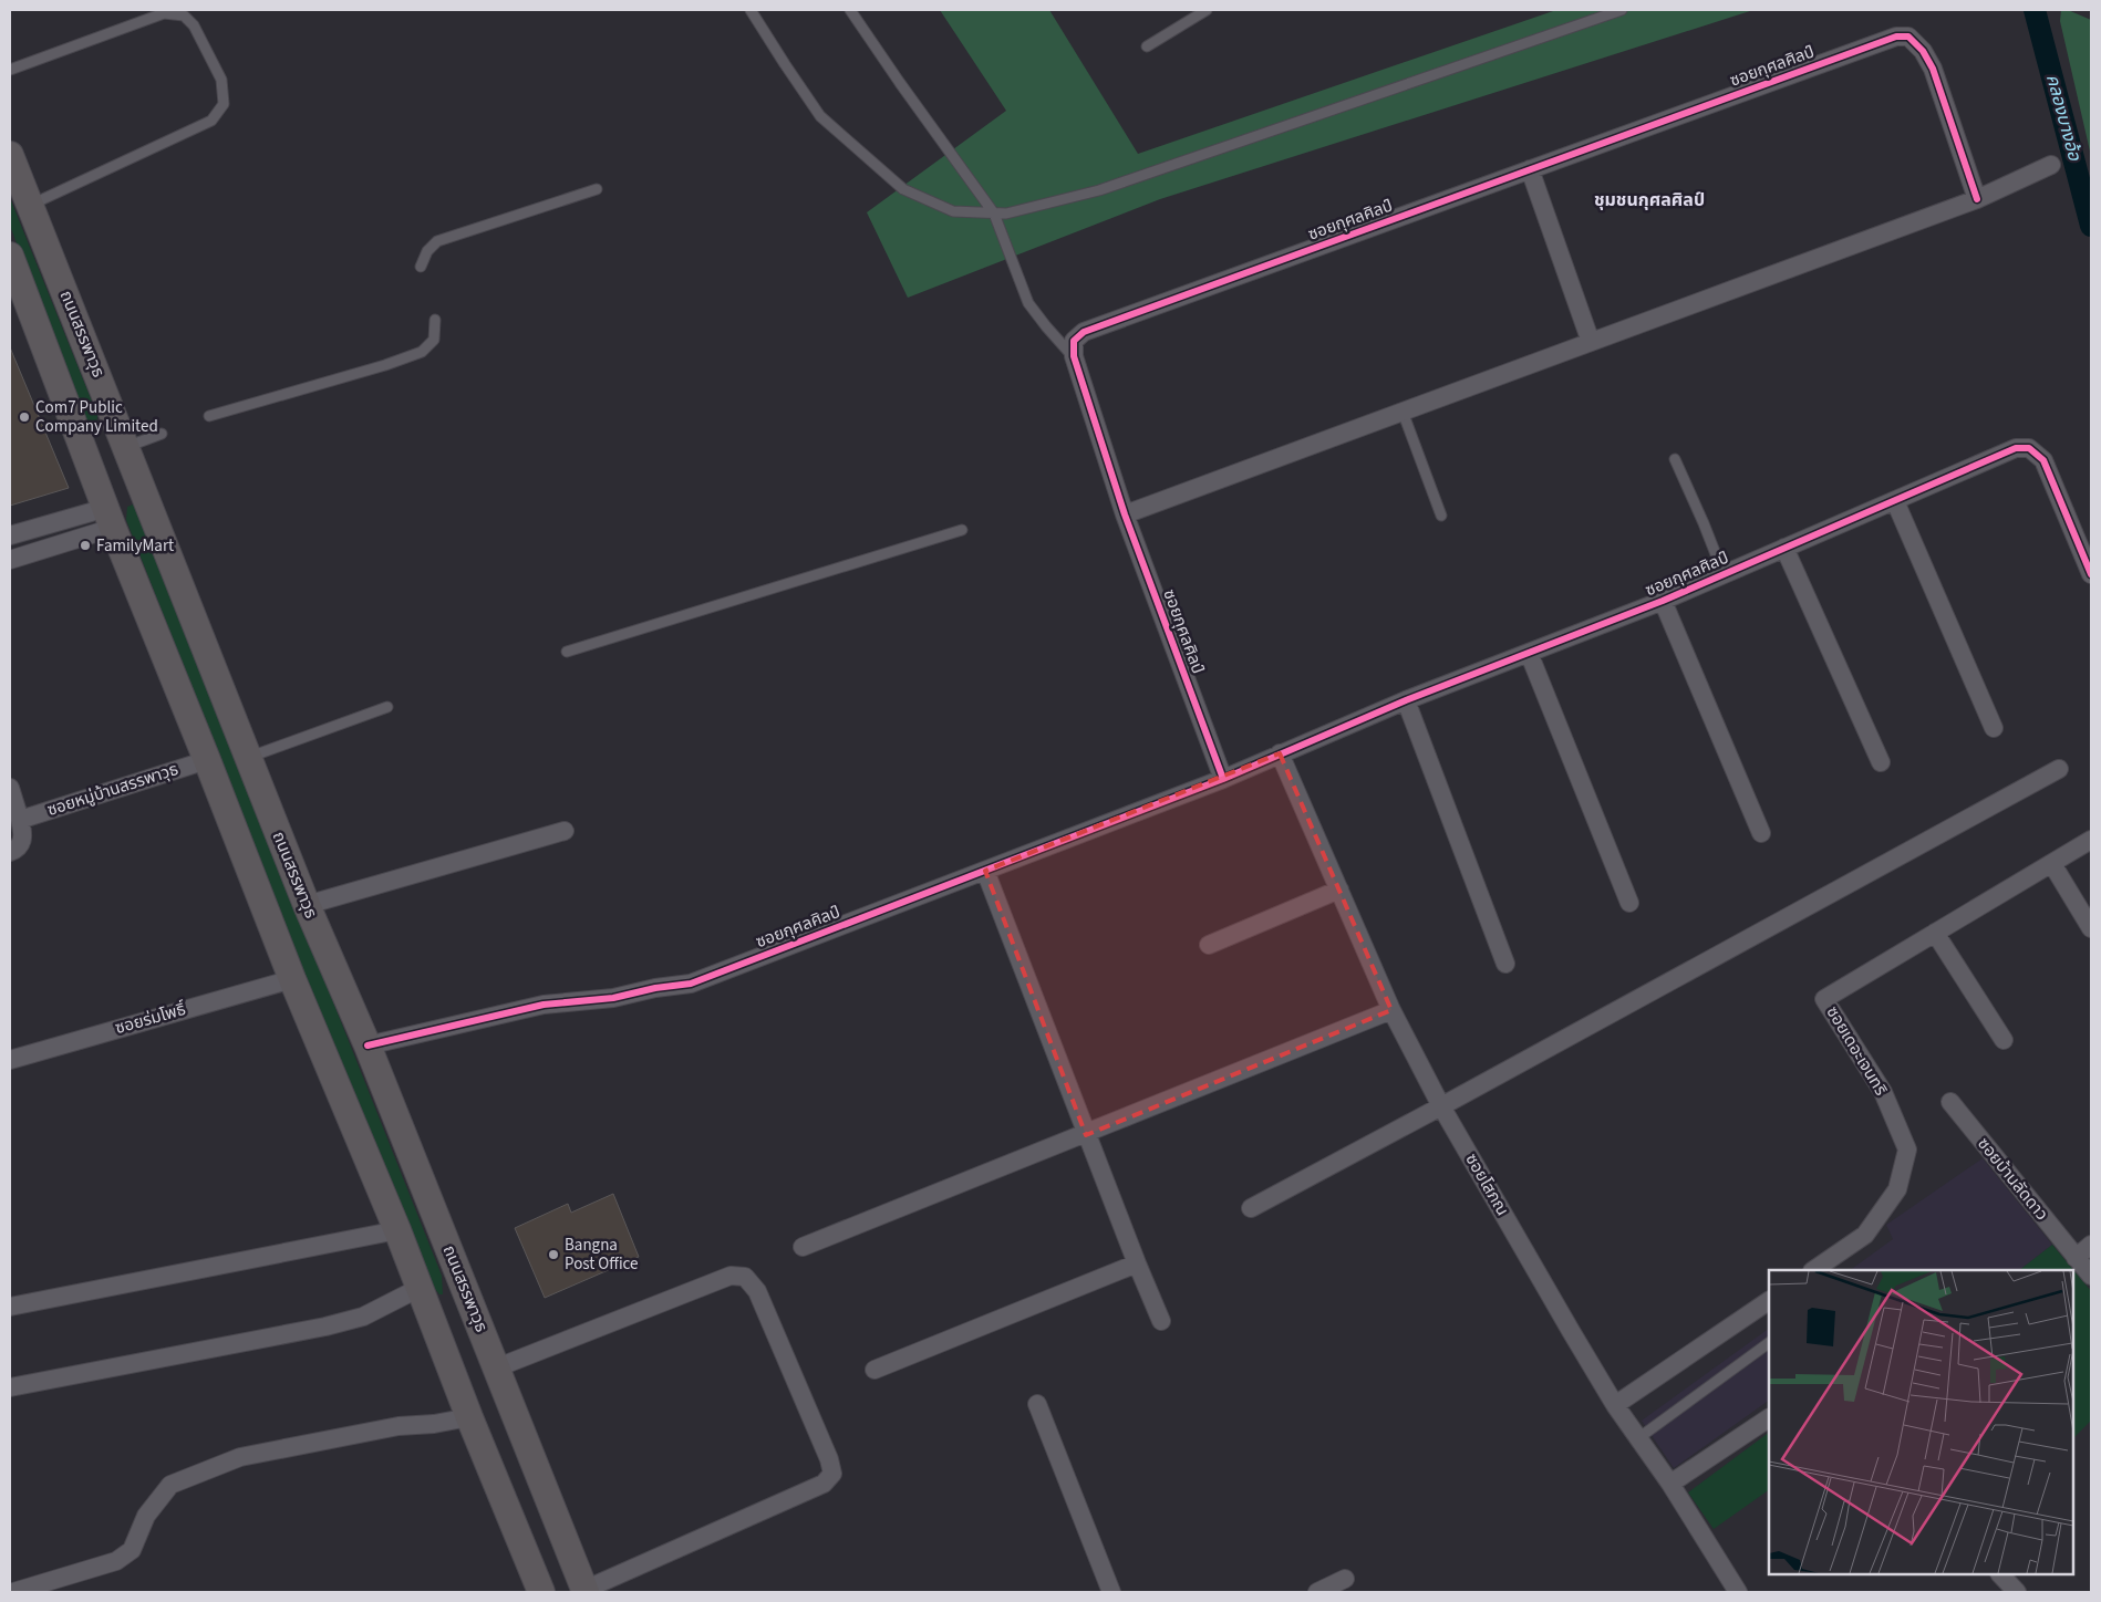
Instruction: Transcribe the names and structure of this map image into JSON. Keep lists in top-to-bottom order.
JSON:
{
  "streets": {
    "main road": ["ถนนสรรพาวุธ"],
    "street": [
      "ซอยกุศลศิลป์",
      "ซอยหมู่บ้านสรรพาวุธ",
      "ซอยร่มโพธิ์",
      "ซอยเดอะเจนทริ",
      "ซอยบ้านลัดดาว",
      "ซอยโสภณ"
    ]
  },
  "crossings": [
    ["ซอยกุศลศิลป์", "ถนนสรรพาวุธ"],
    ["ซอยกุศลศิลป์", "ซอยโสภณ"]
  ],
  "districts": ["ชุมชนกุศลศิลป์"],
  "water": ["คลองบางอ้อ"],
  "places": ["Com7 Public Company Limited", "FamilyMart", "Bangna Post Office"]
}
